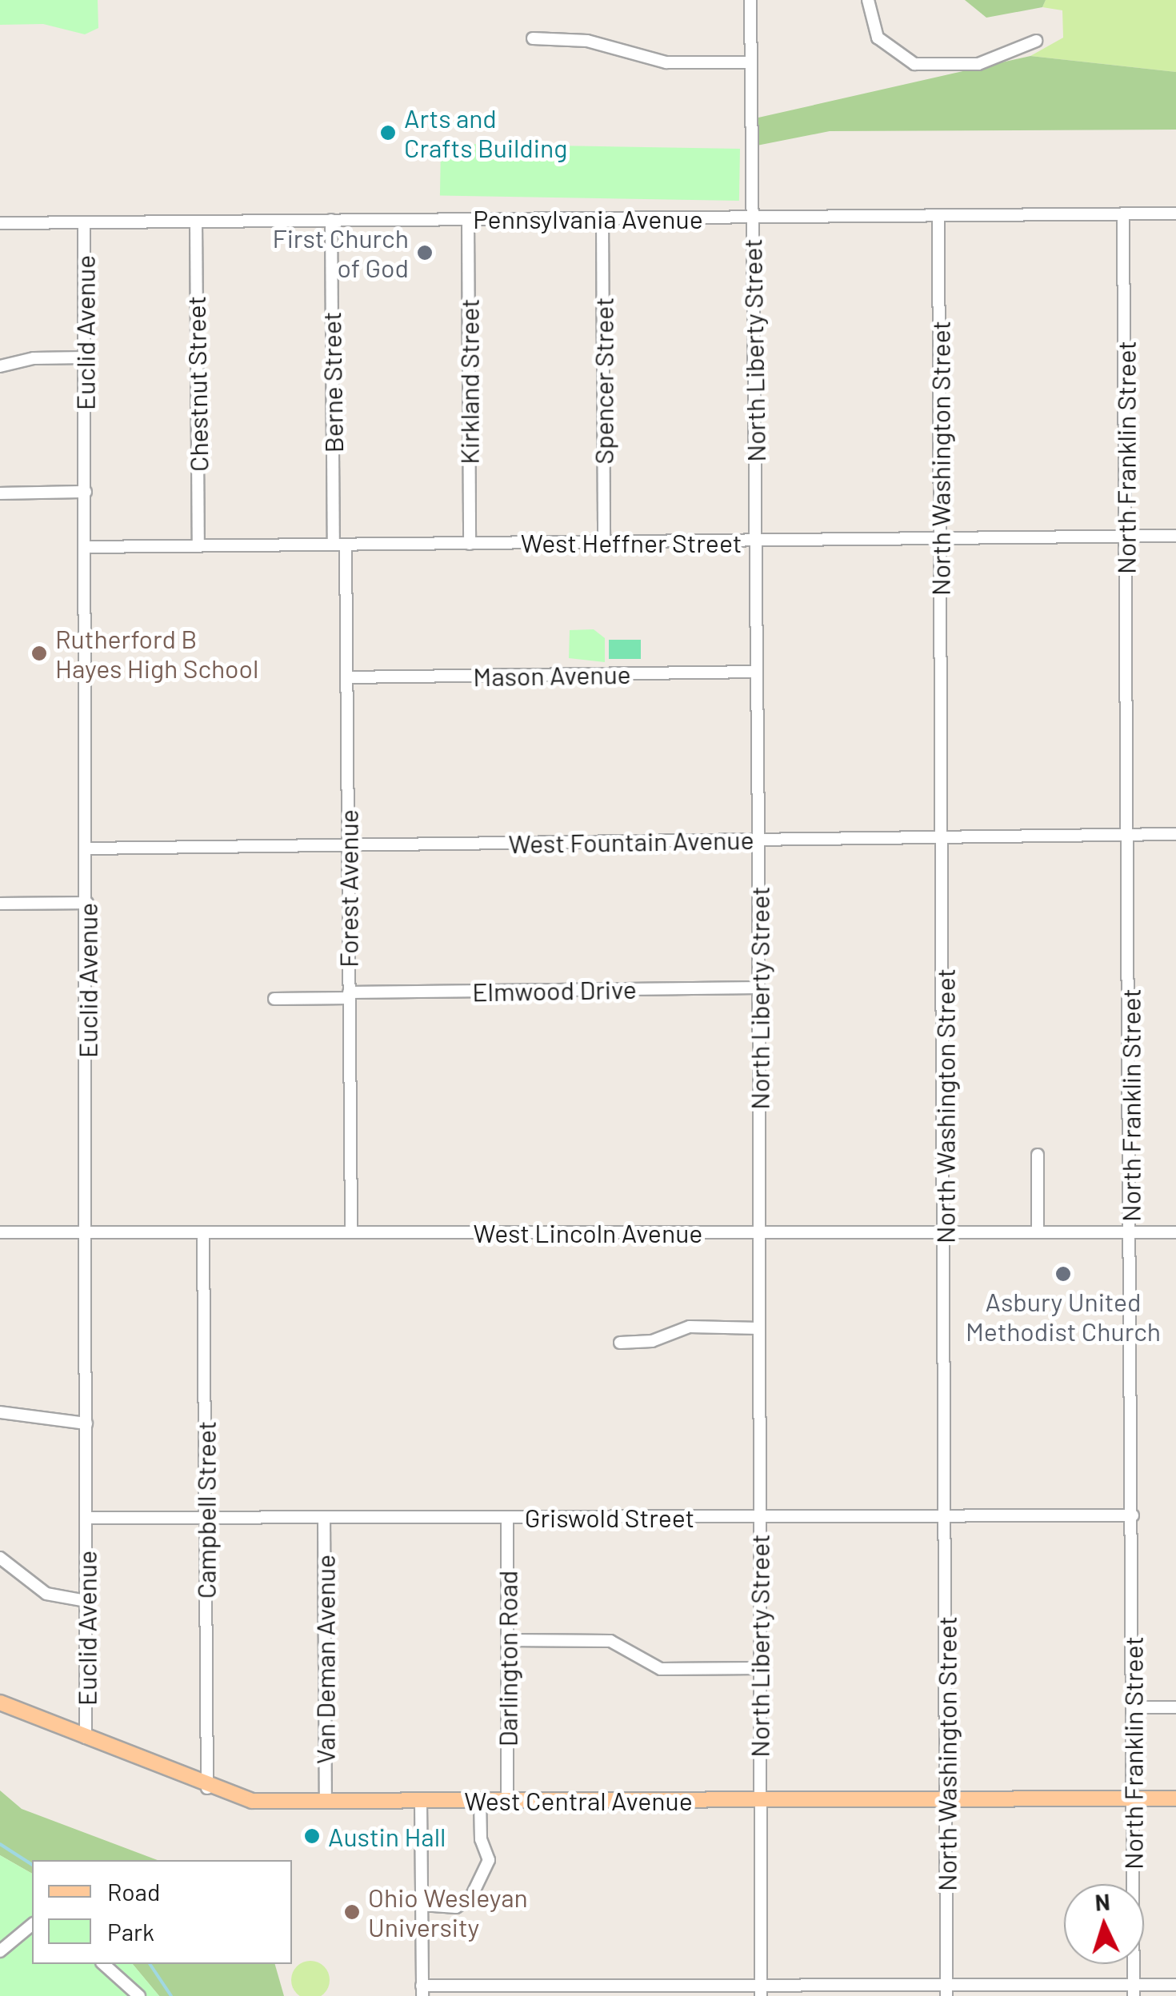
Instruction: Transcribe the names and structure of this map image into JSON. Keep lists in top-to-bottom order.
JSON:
{
  "streets": {
    "main road": ["West Central Avenue"],
    "street": [
      "Pennsylvania Avenue",
      "Euclid Avenue",
      "North Liberty Street",
      "Spencer Street",
      "Kirkland Street",
      "Berne Street",
      "Chestnut Street",
      "North Franklin Street",
      "North Washington Street",
      "West Heffner Street",
      "Mason Avenue",
      "West Fountain Avenue",
      "Forest Avenue",
      "Elmwood Drive",
      "West Lincoln Avenue",
      "Campbell Street",
      "Griswold Street",
      "Darlington Road",
      "Van Deman Avenue"
    ]
  },
  "crossings": [
    ["Pennsylvania Avenue", "Euclid Avenue"],
    ["Pennsylvania Avenue", "North Liberty Street"],
    ["Pennsylvania Avenue", "Spencer Street"],
    ["Pennsylvania Avenue", "Kirkland Street"],
    ["Pennsylvania Avenue", "Berne Street"],
    ["Pennsylvania Avenue", "Chestnut Street"],
    ["Pennsylvania Avenue", "North Franklin Street"],
    ["Pennsylvania Avenue", "North Washington Street"],
    ["Euclid Avenue", "West Heffner Street"],
    ["Euclid Avenue", "West Fountain Avenue"],
    ["Euclid Avenue", "West Lincoln Avenue"],
    ["Euclid Avenue", "Griswold Street"],
    ["Euclid Avenue", "West Central Avenue"],
    ["North Liberty Street", "West Heffner Street"],
    ["North Liberty Street", "Mason Avenue"],
    ["North Liberty Street", "West Fountain Avenue"],
    ["North Liberty Street", "Elmwood Drive"],
    ["North Liberty Street", "West Lincoln Avenue"],
    ["North Liberty Street", "Griswold Street"],
    ["North Liberty Street", "West Central Avenue"],
    ["Spencer Street", "West Heffner Street"],
    ["Kirkland Street", "West Heffner Street"],
    ["Berne Street", "West Heffner Street"],
    ["Berne Street", "Forest Avenue"],
    ["Chestnut Street", "West Heffner Street"],
    ["North Franklin Street", "West Heffner Street"],
    ["North Franklin Street", "West Fountain Avenue"],
    ["North Franklin Street", "West Lincoln Avenue"],
    ["North Franklin Street", "Griswold Street"],
    ["North Franklin Street", "West Central Avenue"],
    ["North Washington Street", "West Heffner Street"],
    ["North Washington Street", "West Fountain Avenue"],
    ["North Washington Street", "West Lincoln Avenue"],
    ["North Washington Street", "Griswold Street"],
    ["North Washington Street", "West Central Avenue"],
    ["West Heffner Street", "Forest Avenue"],
    ["Mason Avenue", "Forest Avenue"],
    ["West Fountain Avenue", "Forest Avenue"],
    ["Forest Avenue", "Elmwood Drive"],
    ["Forest Avenue", "West Lincoln Avenue"],
    ["West Lincoln Avenue", "Campbell Street"],
    ["Campbell Street", "Griswold Street"],
    ["Campbell Street", "West Central Avenue"],
    ["Griswold Street", "Darlington Road"],
    ["Griswold Street", "Van Deman Avenue"],
    ["Darlington Road", "West Central Avenue"],
    ["Van Deman Avenue", "West Central Avenue"]
  ],
  "places": [
    "Arts and Crafts Building",
    "First Church of God",
    "Rutherford B Hayes High School",
    "Asbury United Methodist Church",
    "Austin Hall",
    "Ohio Wesleyan University"
  ],
  "legend": ["Road", "Park"],
  "north": "top"
}
